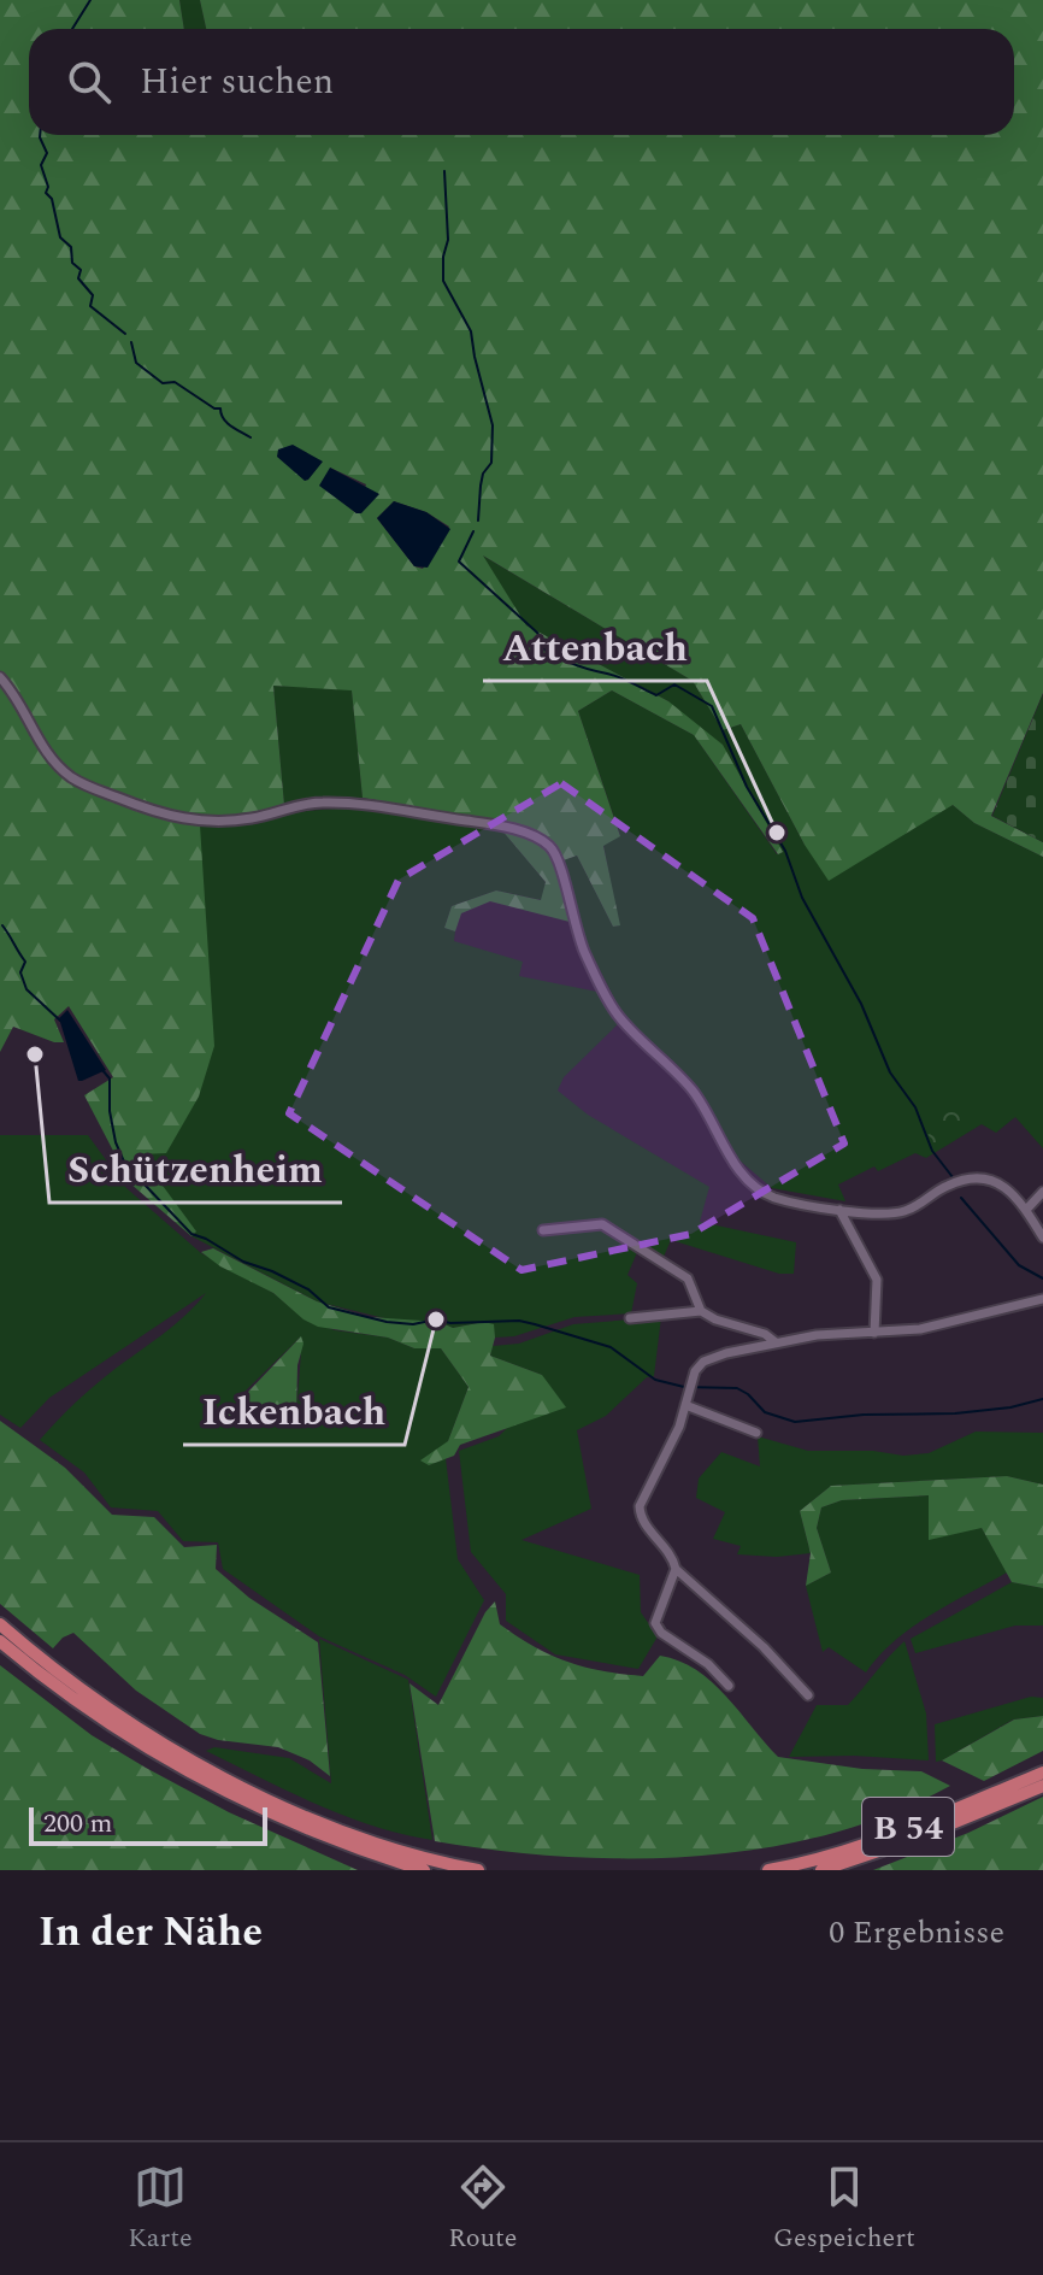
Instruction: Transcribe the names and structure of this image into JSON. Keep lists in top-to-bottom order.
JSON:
{
  "streets": {
    "highway": ["B 54"]
  },
  "places": ["Attenbach", "Schützenheim", "Ickenbach"],
  "scale_bar": "200 m",
  "page": {
    "search": "Hier suchen",
    "scale": "200 m",
    "heading": ["In der Nähe", "0 Ergebnisse"],
    "nav": ["Karte", "Route", "Gespeichert"]
  }
}
